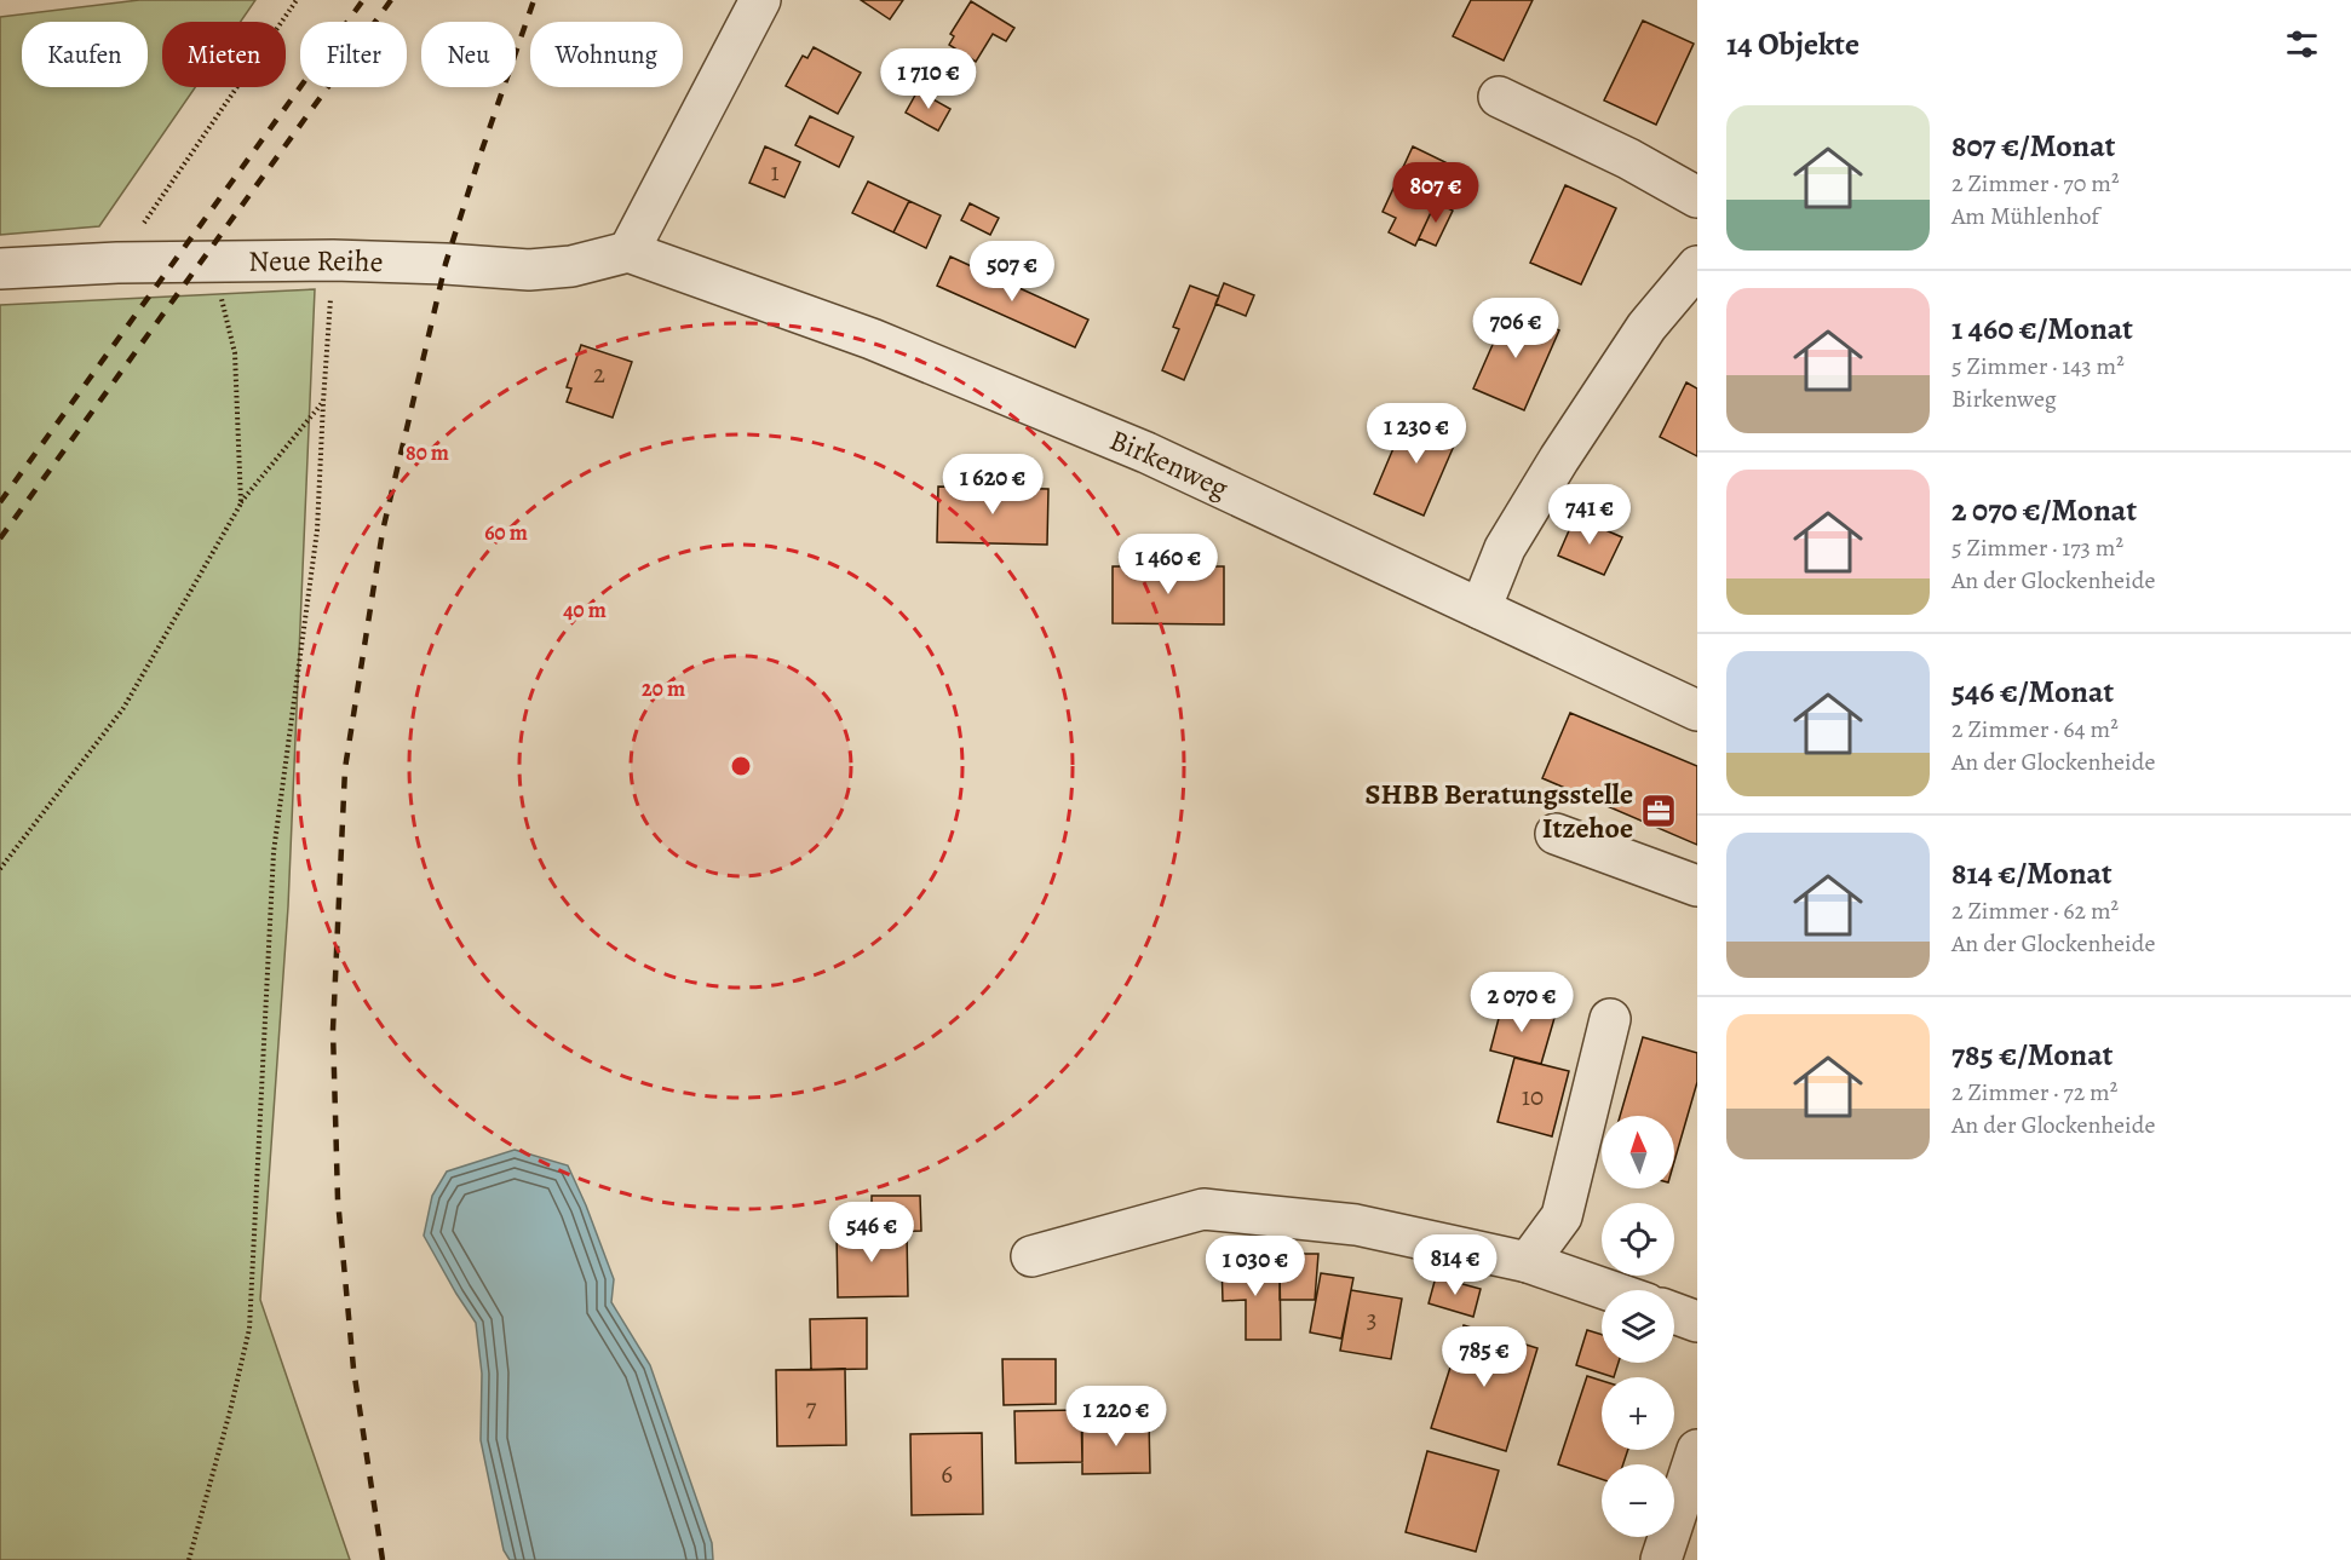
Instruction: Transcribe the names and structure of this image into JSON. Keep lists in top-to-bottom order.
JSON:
{
  "streets": {
    "street": ["Neue Reihe", "Birkenweg"]
  },
  "crossings": [
    ["Neue Reihe", "Birkenweg"]
  ],
  "places": {
    "office": ["SHBB Beratungsstelle Itzehoe"]
  },
  "house_numbers": [
    "1",
    "2",
    "10",
    "3",
    "7",
    "6"
  ],
  "north": "top",
  "page": {
    "heading": "14 Objekte",
    "chip": [
      "Kaufen",
      "Mieten",
      "Filter",
      "Neu",
      "Wohnung"
    ],
    "price": [
      "1 710 €",
      "807 €",
      "507 €",
      "706 €",
      "1 230 €",
      "1 620 €",
      "741 €",
      "1 460 €",
      "2 070 €",
      "546 €",
      "814 €",
      "1 030 €",
      "785 €",
      "1 220 €"
    ],
    "list": [
      {
        "name": "807 €/Monat",
        "note": "2 Zimmer · 70 m² · Am Mühlenhof"
      },
      {
        "name": "1 460 €/Monat",
        "note": "5 Zimmer · 143 m² · Birkenweg"
      },
      {
        "name": "2 070 €/Monat",
        "note": "5 Zimmer · 173 m² · An der Glockenheide"
      },
      {
        "name": "546 €/Monat",
        "note": "2 Zimmer · 64 m² · An der Glockenheide"
      },
      {
        "name": "814 €/Monat",
        "note": "2 Zimmer · 62 m² · An der Glockenheide"
      },
      {
        "name": "785 €/Monat",
        "note": "2 Zimmer · 72 m² · An der Glockenheide"
      }
    ],
    "map_buttons": ["+", "−"]
  },
  "rings": [
    "80 m",
    "60 m",
    "40 m",
    "20 m"
  ]
}
